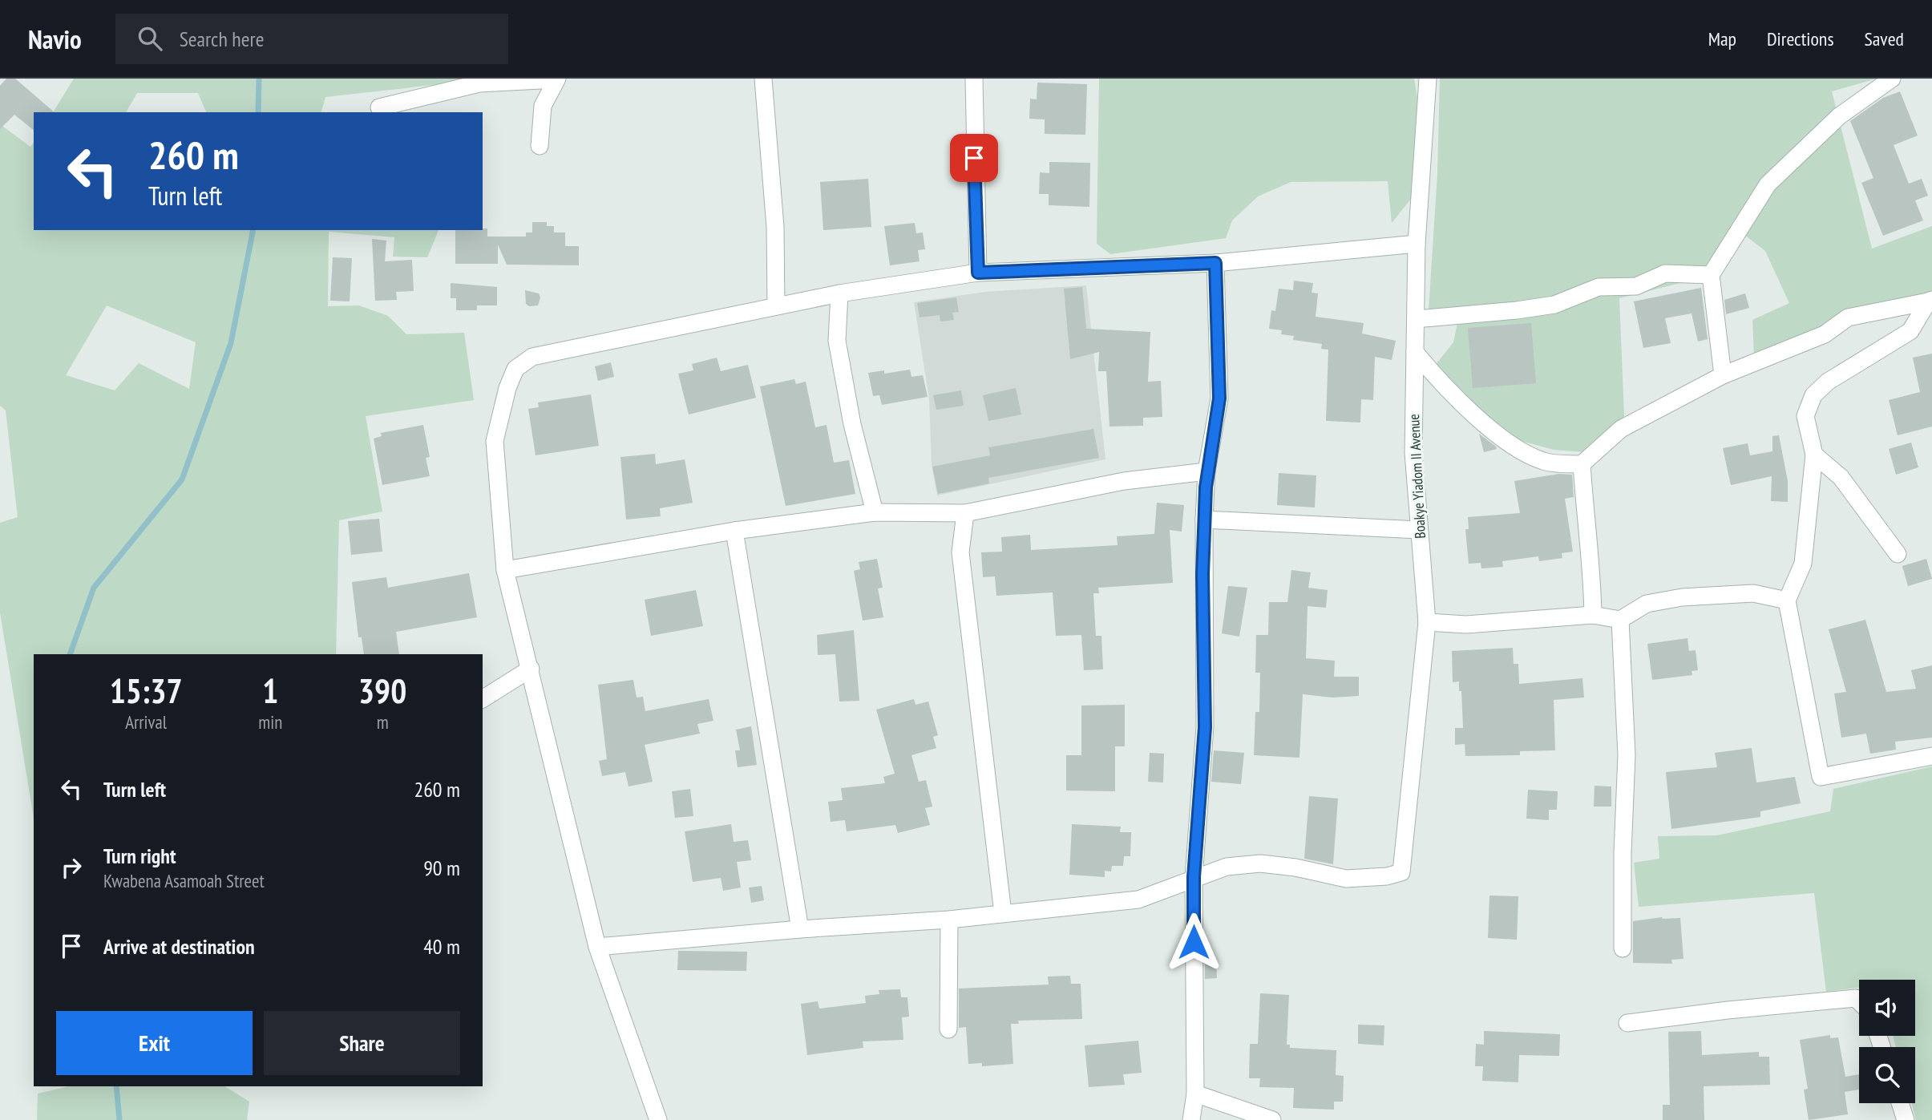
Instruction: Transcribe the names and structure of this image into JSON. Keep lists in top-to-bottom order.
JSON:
{
  "streets": {
    "street": ["Boakye Yiadom II Avenue"]
  },
  "page": {
    "header": "Navio",
    "search": "Search here",
    "nav": ["Map", "Directions", "Saved"],
    "turn": ["260 m", "Turn left"],
    "eta": [
      "15:37",
      "Arrival",
      "1",
      "min",
      "390",
      "m"
    ],
    "list": [
      {
        "name": "Turn left",
        "value": "260 m"
      },
      {
        "name": "Turn right",
        "note": "Kwabena Asamoah Street",
        "value": "90 m"
      },
      {
        "name": "Arrive at destination",
        "value": "40 m"
      }
    ],
    "buttons": ["Exit", "Share"]
  }
}
